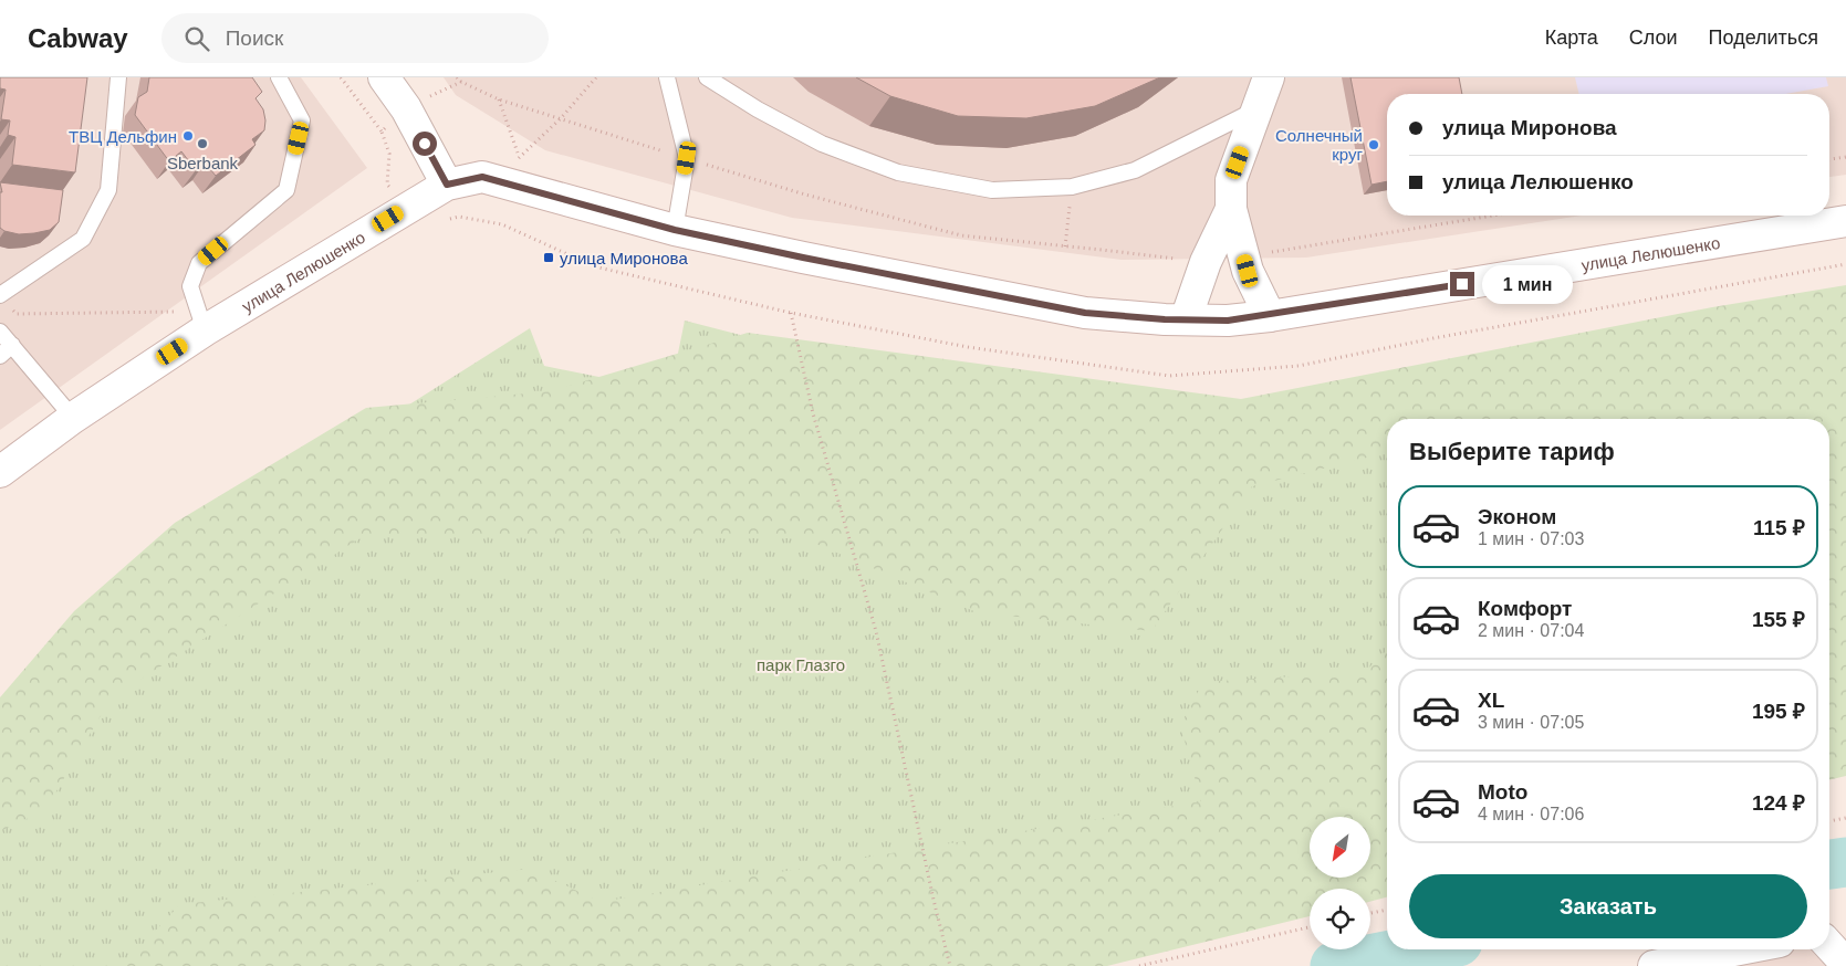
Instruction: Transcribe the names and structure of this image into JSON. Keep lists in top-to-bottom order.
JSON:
{
  "streets": {
    "street": ["улица Лелюшенко"]
  },
  "parks": ["парк Глазго"],
  "places": {
    "other": ["ТВЦ Дельфин", "Sberbank", "Солнечный круг"],
    "transit": ["улица Миронова"]
  },
  "north": "bottom left",
  "page": {
    "header": "Cabway",
    "search": "Поиск",
    "nav": ["Карта", "Слои", "Поделиться"],
    "banner": ["улица Миронова", "улица Лелюшенко"],
    "bubble": "1 мин",
    "heading": "Выберите тариф",
    "list": [
      {
        "name": "Эконом",
        "note": "1 мин · 07:03",
        "value": "115 ₽"
      },
      {
        "name": "Комфорт",
        "note": "2 мин · 07:04",
        "value": "155 ₽"
      },
      {
        "name": "XL",
        "note": "3 мин · 07:05",
        "value": "195 ₽"
      },
      {
        "name": "Moto",
        "note": "4 мин · 07:06",
        "value": "124 ₽"
      }
    ],
    "buttons": "Заказать"
  }
}
